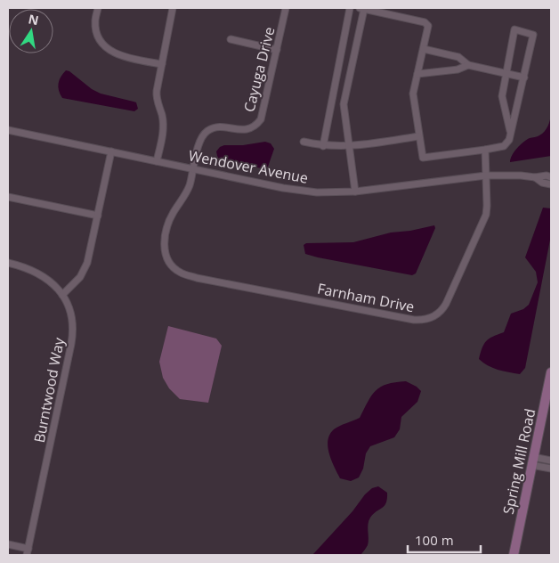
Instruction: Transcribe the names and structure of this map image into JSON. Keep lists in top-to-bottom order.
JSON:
{
  "streets": {
    "street": [
      "Cayuga Drive",
      "Wendover Avenue",
      "Farnham Drive",
      "Burntwood Way",
      "Spring Mill Road"
    ]
  },
  "crossings": [
    ["Cayuga Drive", "Wendover Avenue"],
    ["Cayuga Drive", "Farnham Drive"],
    ["Wendover Avenue", "Farnham Drive"]
  ],
  "scale_bar": "100 m",
  "north": "top"
}
